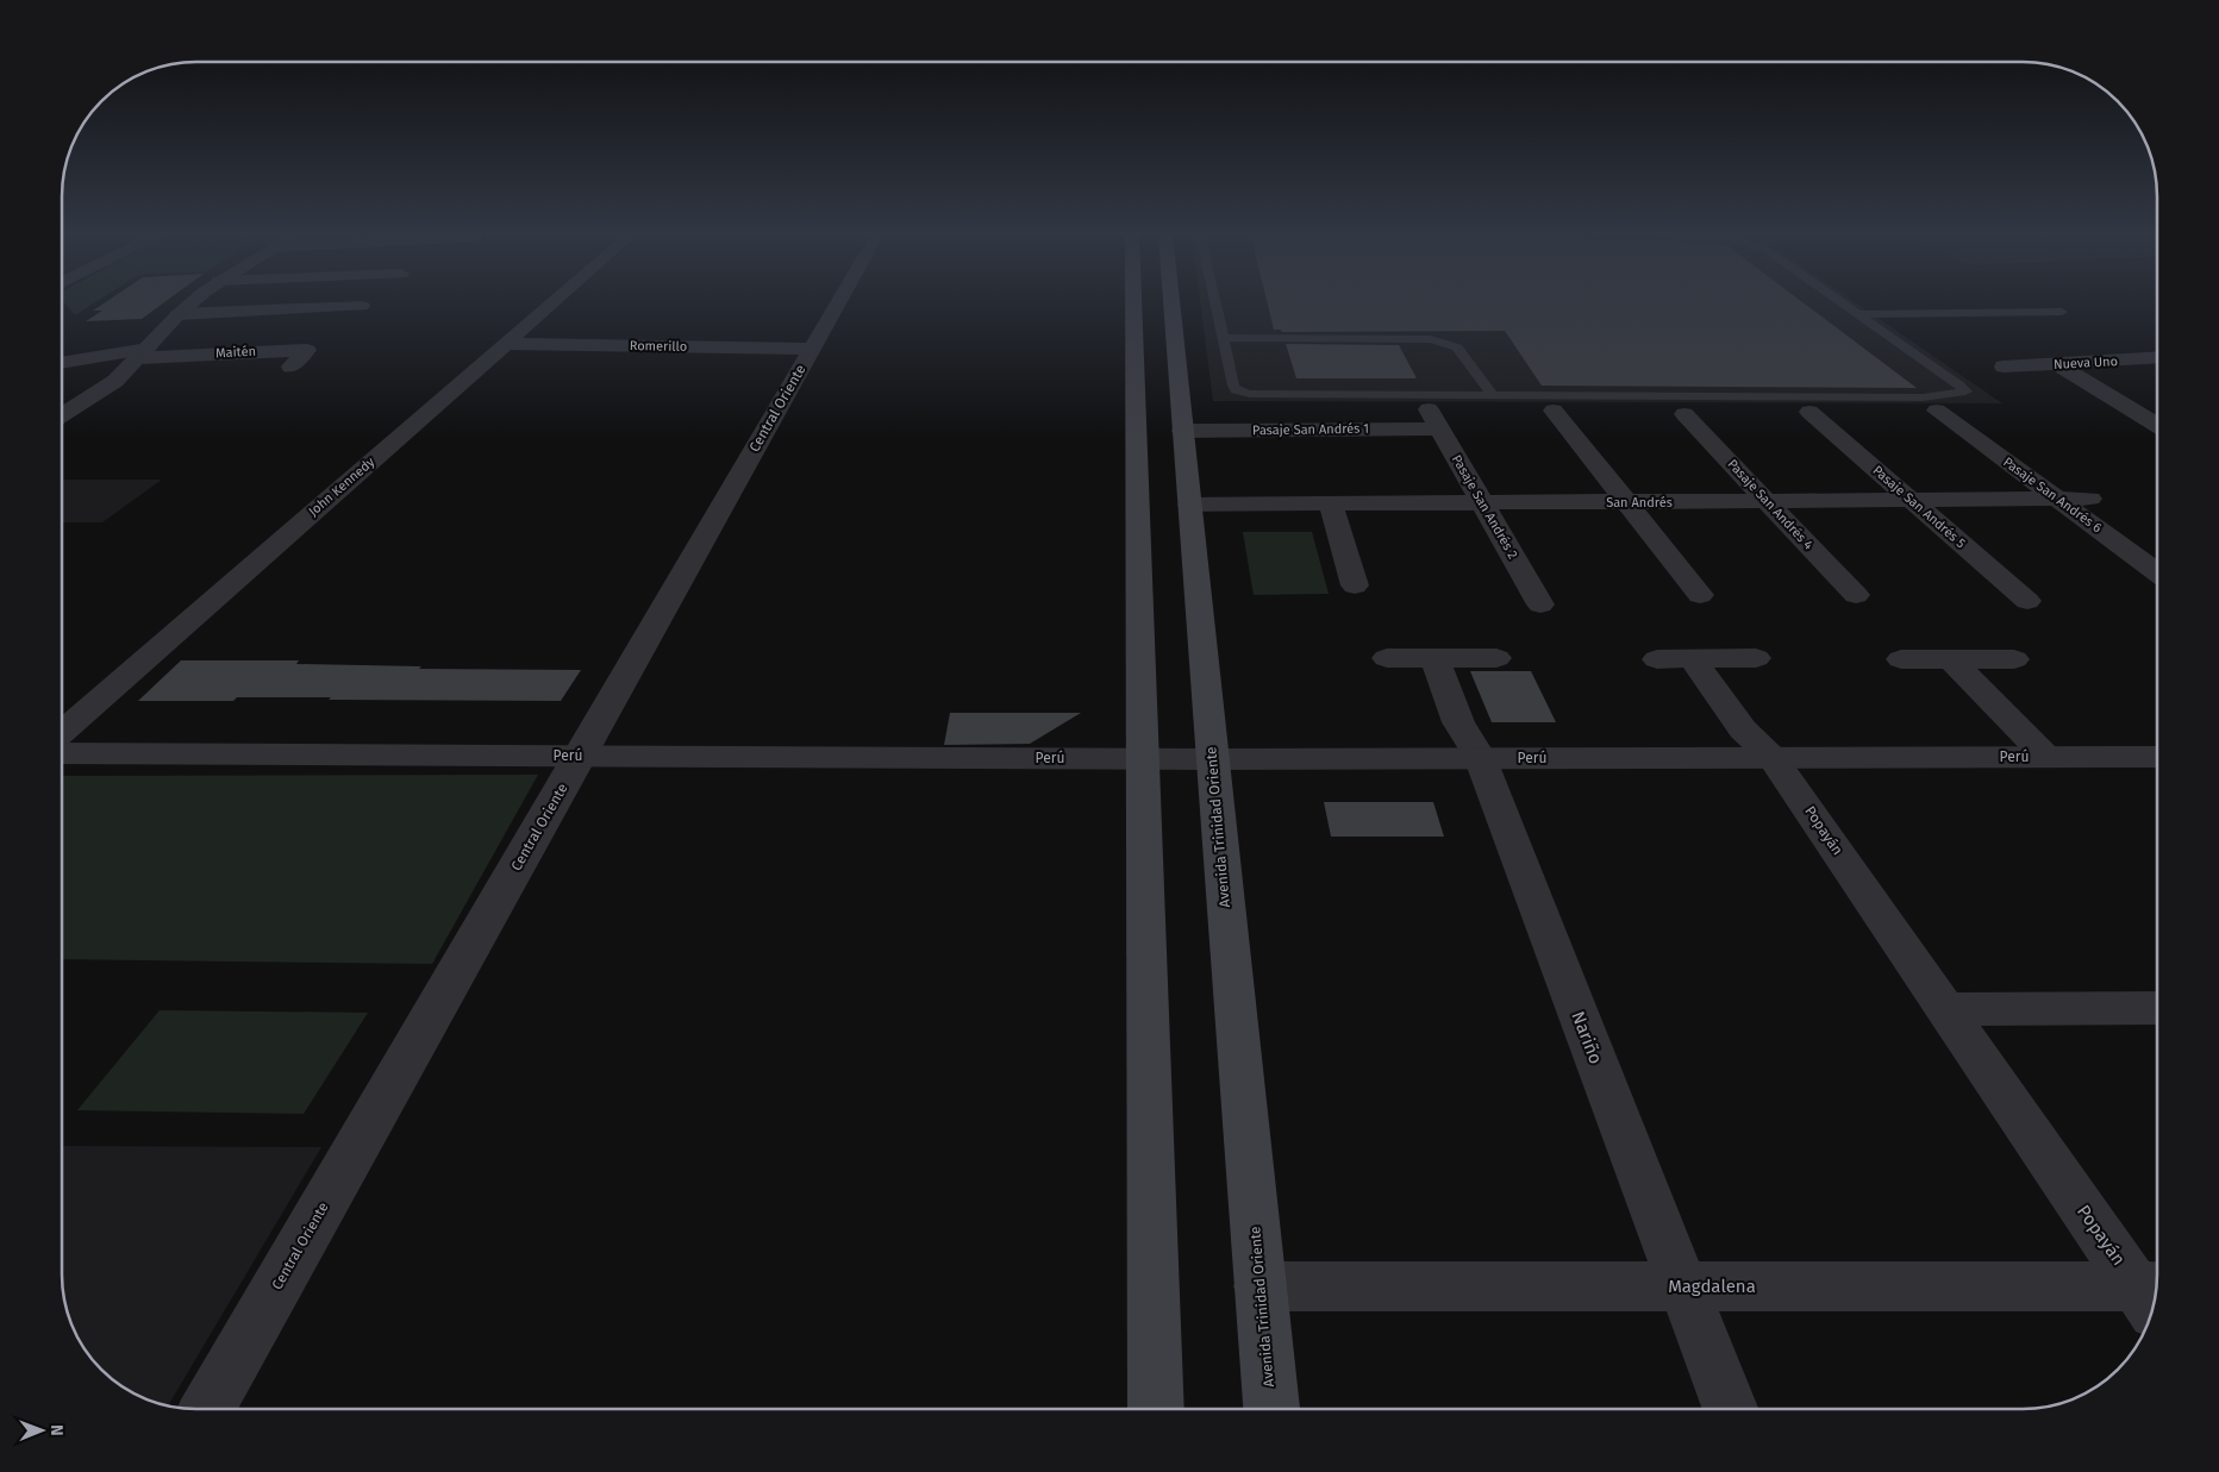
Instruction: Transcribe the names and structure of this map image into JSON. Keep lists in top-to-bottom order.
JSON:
{
  "streets": {
    "main road": ["Avenida Trinidad Oriente"],
    "street": [
      "Romerillo",
      "Maitén",
      "Nueva Uno",
      "Central Oriente",
      "Pasaje San Andrés 1",
      "John Kennedy",
      "Pasaje San Andrés 6",
      "San Andrés",
      "Pasaje San Andrés 4",
      "Pasaje San Andrés 2",
      "Pasaje San Andrés 5",
      "Perú",
      "Popayán",
      "Nariño",
      "Magdalena"
    ]
  },
  "crossings": [
    ["Romerillo", "Central Oriente"],
    ["Romerillo", "John Kennedy"],
    ["Central Oriente", "Perú"],
    ["Pasaje San Andrés 1", "Pasaje San Andrés 2"],
    ["Pasaje San Andrés 1", "Avenida Trinidad Oriente"],
    ["Pasaje San Andrés 6", "San Andrés"],
    ["San Andrés", "Pasaje San Andrés 4"],
    ["San Andrés", "Pasaje San Andrés 2"],
    ["San Andrés", "Pasaje San Andrés 5"],
    ["San Andrés", "Avenida Trinidad Oriente"],
    ["Perú", "Avenida Trinidad Oriente"],
    ["Perú", "Popayán"],
    ["Perú", "Nariño"],
    ["Avenida Trinidad Oriente", "Magdalena"],
    ["Popayán", "Magdalena"],
    ["Nariño", "Magdalena"]
  ],
  "north": "right"
}
